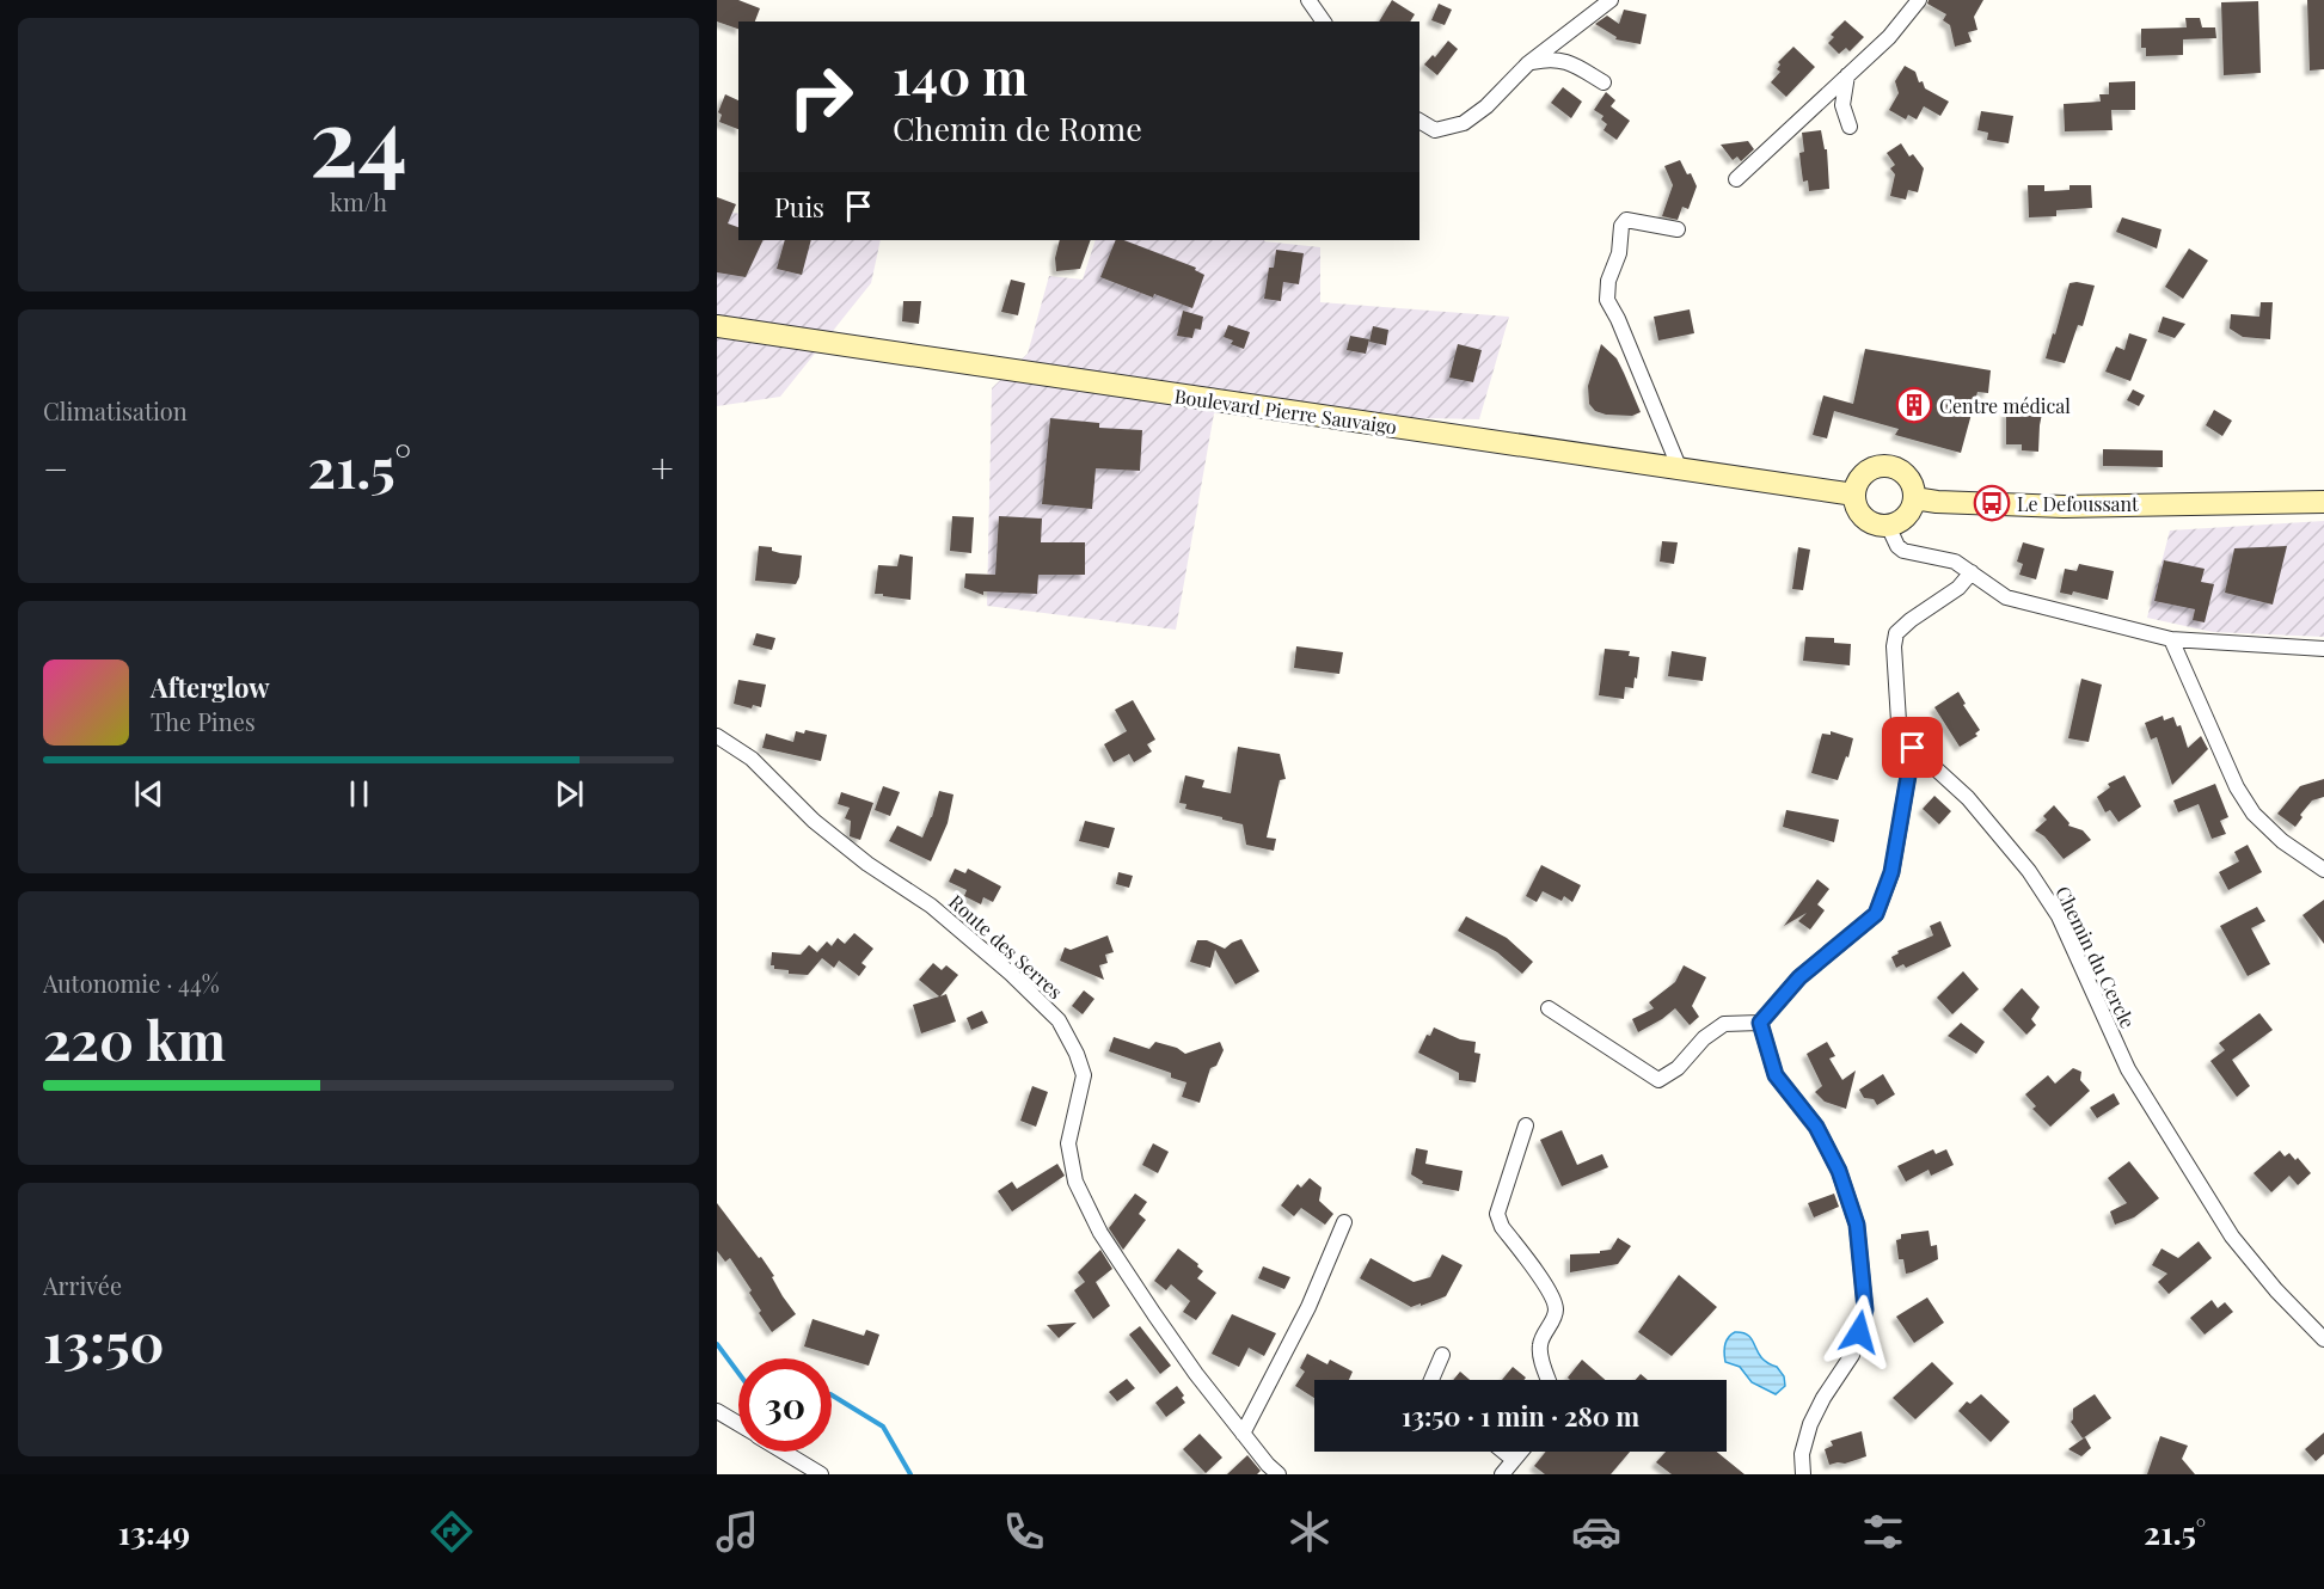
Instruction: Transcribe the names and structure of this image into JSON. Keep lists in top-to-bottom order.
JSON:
{
  "streets": {
    "main road": ["Boulevard Pierre Sauvaigo"],
    "street": ["Route des Serres", "Chemin du Cercle"]
  },
  "places": {
    "building": ["Centre médical"],
    "bus stop": ["Le Defoussant"]
  },
  "page": {
    "tile": [
      ["24", "km/h"],
      "Climatisation",
      ["Autonomie · 44%", "220 km"],
      ["Arrivée", "13:50"]
    ],
    "turn": ["140 m", "Chemin de Rome"],
    "then": "Puis",
    "heat": ["−", "21.5°", "+"],
    "song": ["Afterglow", "The Pines"],
    "limit": "30",
    "trip": "13:50 · 1 min · 280 m",
    "tabs": ["13:49", "21.5°"]
  }
}
